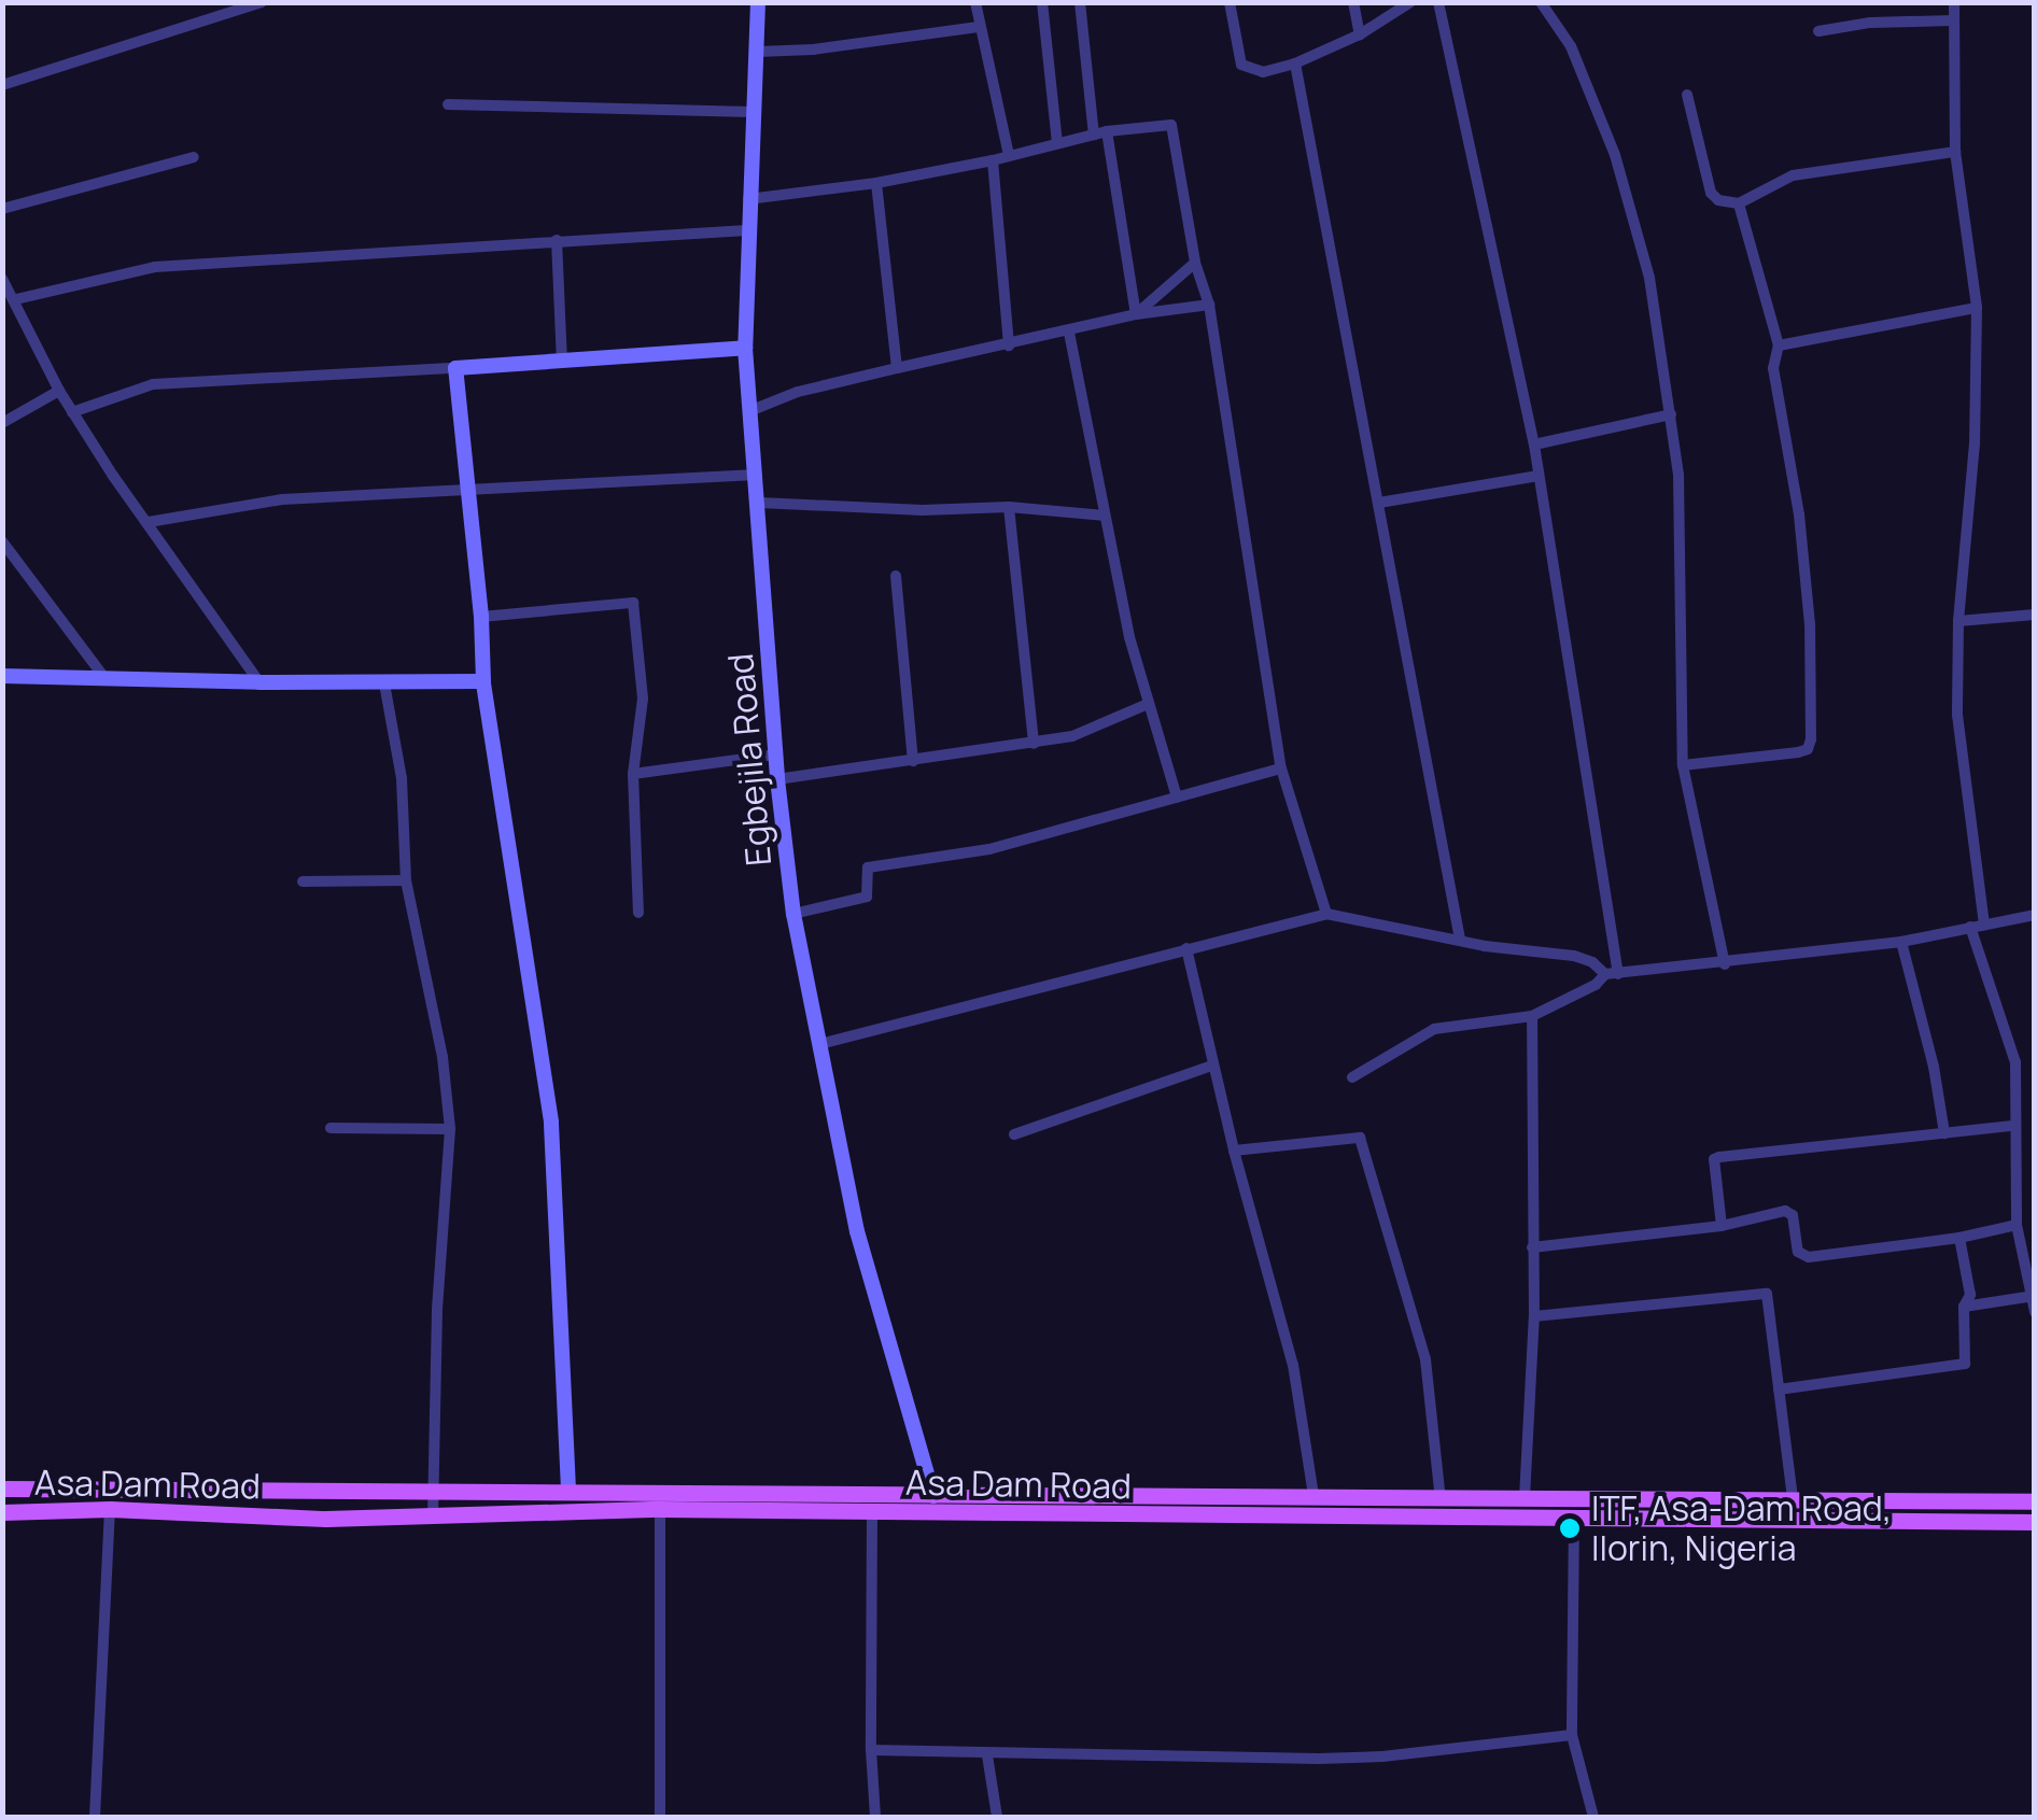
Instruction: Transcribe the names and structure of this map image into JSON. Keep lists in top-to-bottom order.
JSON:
{
  "streets": {
    "main road": ["Asa Dam Road"],
    "street": ["Egbejila Road"]
  },
  "crossings": [
    ["Egbejila Road", "Asa Dam Road"]
  ],
  "places": ["ITF, Asa-Dam Road, Ilorin, Nigeria"]
}
